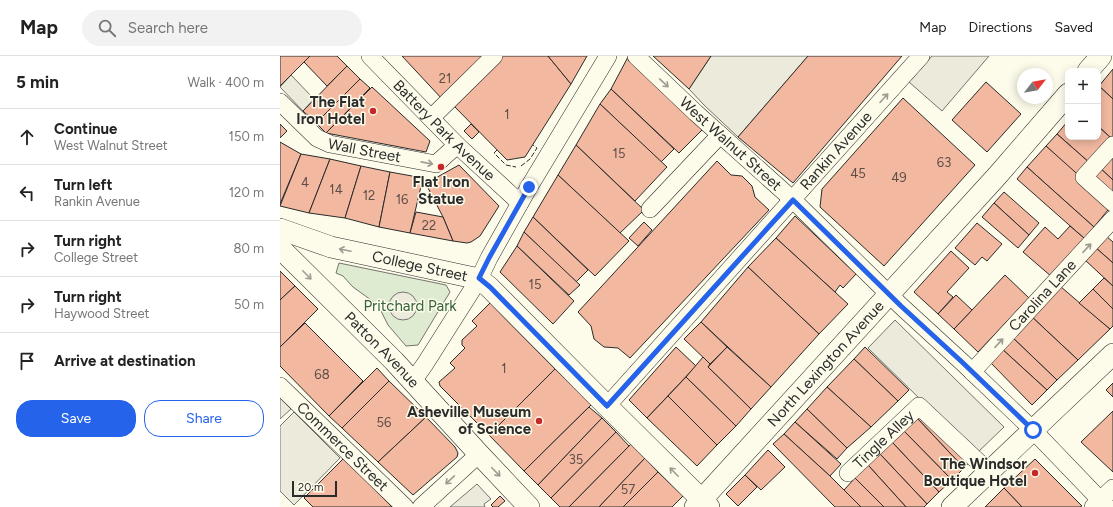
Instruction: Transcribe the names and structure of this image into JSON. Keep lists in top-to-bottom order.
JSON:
{
  "streets": {
    "main road": ["College Street", "Patton Avenue", "North Lexington Avenue"],
    "street": [
      "Battery Park Avenue",
      "West Walnut Street",
      "Wall Street",
      "Rankin Avenue",
      "Carolina Lane",
      "Tingle Alley",
      "Commerce Street"
    ]
  },
  "crossings": [
    ["Battery Park Avenue", "Wall Street"],
    ["West Walnut Street", "Rankin Avenue"],
    ["West Walnut Street", "Carolina Lane"],
    ["West Walnut Street", "North Lexington Avenue"],
    ["Rankin Avenue", "College Street"],
    ["College Street", "North Lexington Avenue"]
  ],
  "one_way": [
    "Wall Street",
    "Rankin Avenue",
    "College Street",
    "Carolina Lane",
    "Patton Avenue"
  ],
  "parks": ["Pritchard Park"],
  "places": [
    "The Flat Iron Hotel",
    "Flat Iron Statue",
    "Asheville Museum of Science",
    "The Windsor Boutique Hotel"
  ],
  "house_numbers": [
    "21",
    "1",
    "15",
    "63",
    "45",
    "49",
    "4",
    "14",
    "12",
    "16",
    "22",
    "15",
    "1",
    "68",
    "56",
    "35",
    "57"
  ],
  "scale_bar": "20 m",
  "north": "top right",
  "page": {
    "header": "Map",
    "search": "Search here",
    "nav": ["Map", "Directions", "Saved"],
    "heading": ["5 min", "Walk · 400 m"],
    "map_buttons": ["+", "−"],
    "list": [
      ["Continue", "West Walnut Street", "150 m"],
      ["Turn left", "Rankin Avenue", "120 m"],
      ["Turn right", "College Street", "80 m"],
      ["Turn right", "Haywood Street", "50 m"],
      "Arrive at destination"
    ],
    "buttons": ["Save", "Share"],
    "scale": "20 m"
  }
}
